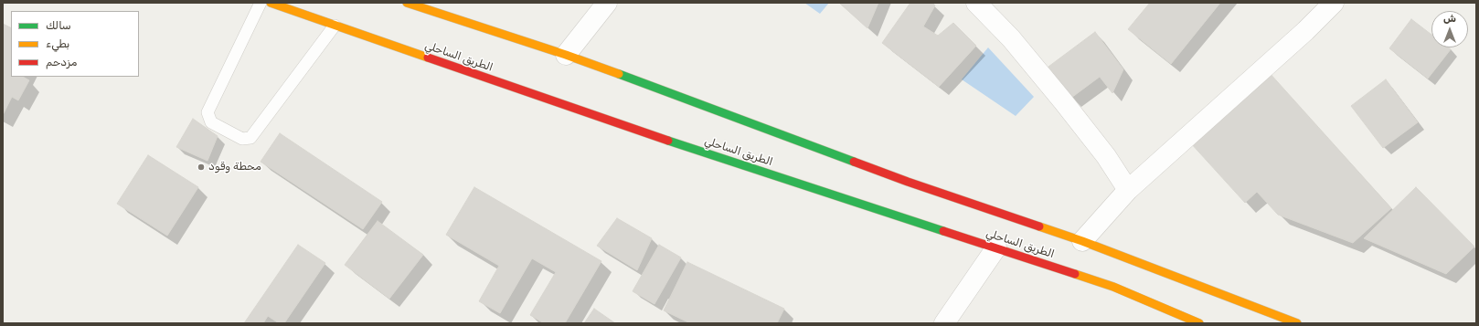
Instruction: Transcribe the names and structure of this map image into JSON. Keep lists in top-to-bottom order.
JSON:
{
  "streets": {
    "highway": ["الطريق الساحلي"]
  },
  "places": ["محطة وقود"],
  "legend": ["سالك", "بطيء", "مزدحم"],
  "north": "top"
}
